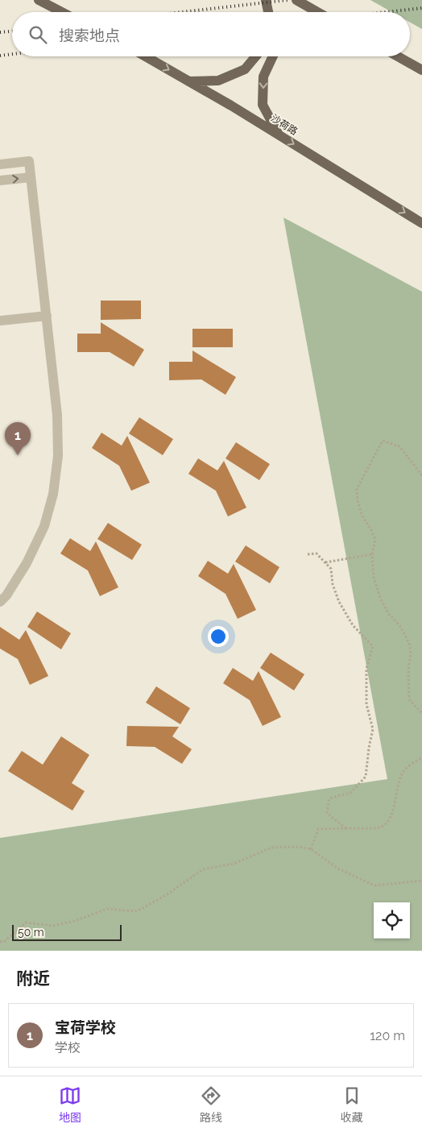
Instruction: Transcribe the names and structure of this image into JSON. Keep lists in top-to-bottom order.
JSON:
{
  "streets": {
    "main road": ["沙荷路"]
  },
  "one_way": ["沙荷路"],
  "scale_bar": "50 m",
  "page": {
    "search": "搜索地点",
    "pins": "1",
    "scale": "50 m",
    "heading": "附近",
    "list": [
      {
        "mark": "1",
        "name": "宝荷学校",
        "note": "学校",
        "value": "120 m"
      }
    ],
    "nav": ["地图", "路线", "收藏"]
  }
}
